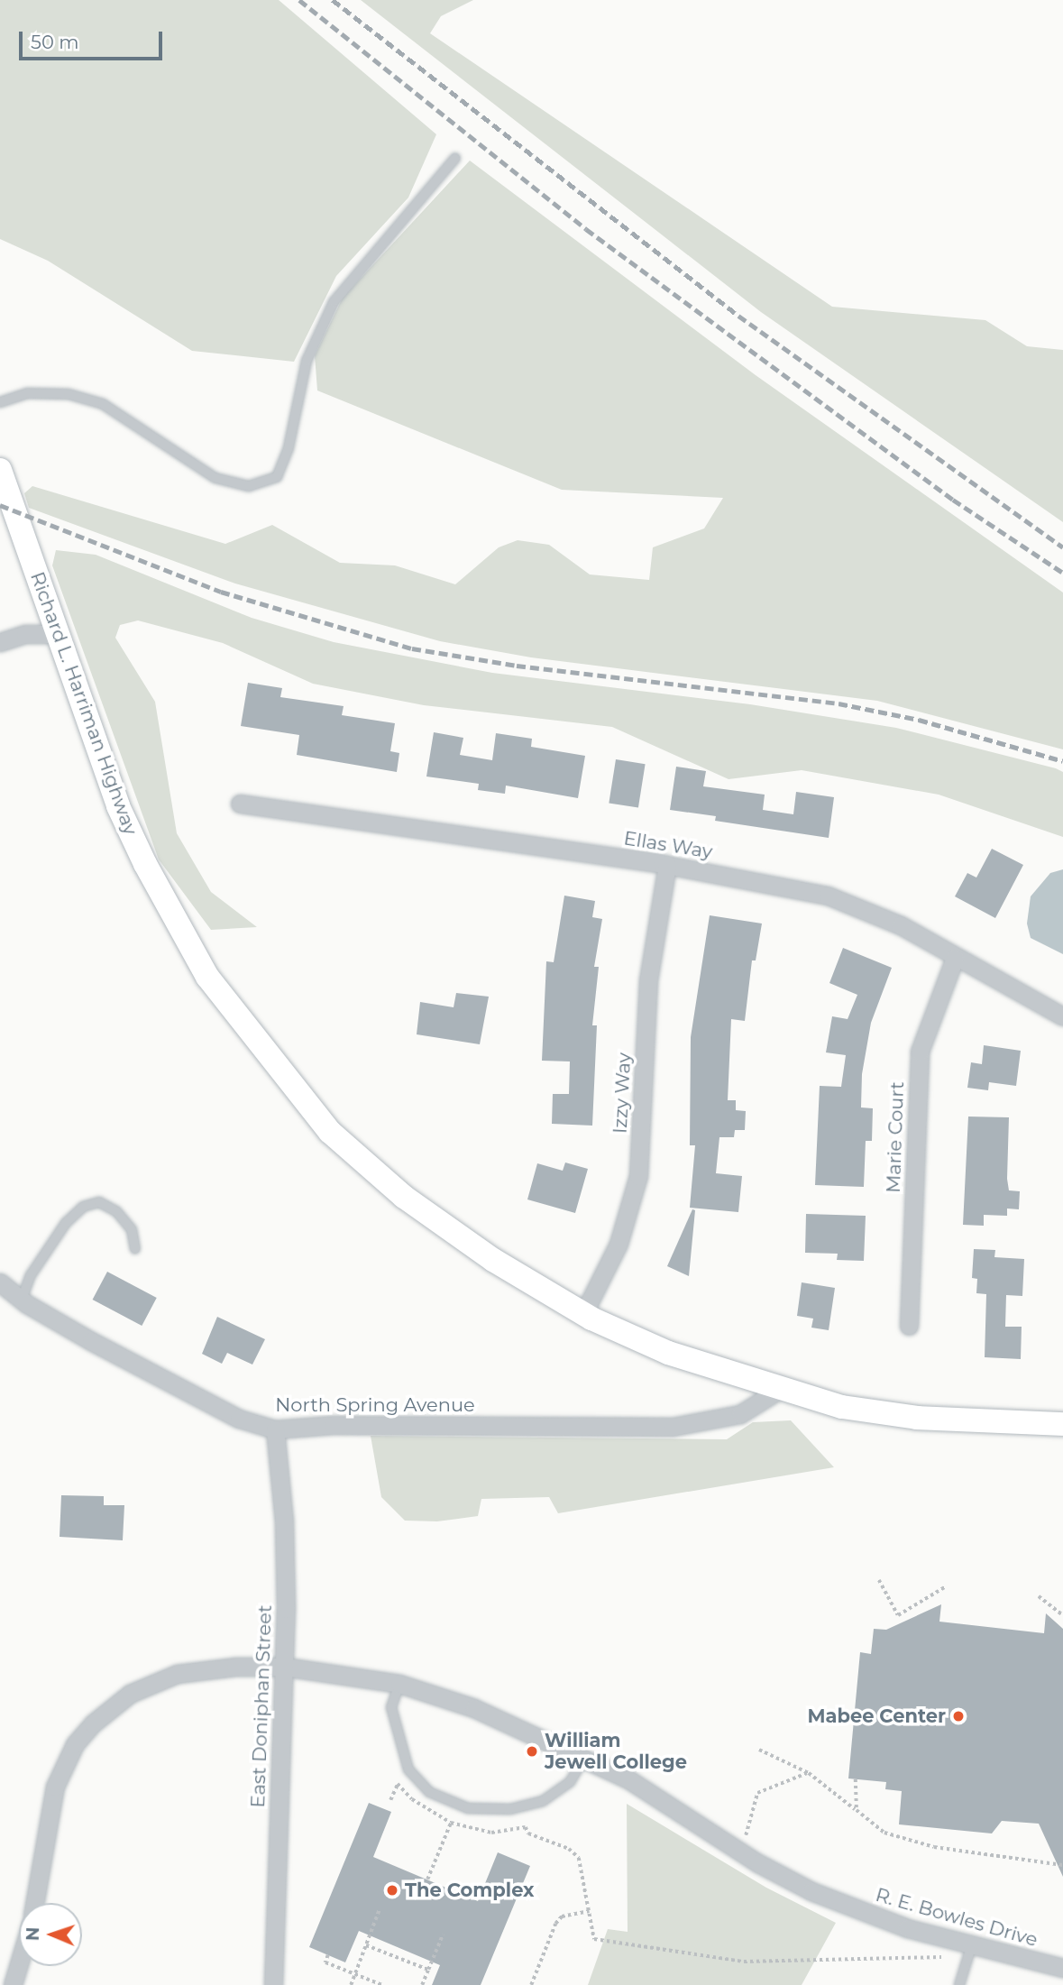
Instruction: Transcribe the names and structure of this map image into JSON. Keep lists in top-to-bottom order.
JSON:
{
  "streets": {
    "main road": ["Richard L. Harriman Highway"],
    "street": [
      "Ellas Way",
      "Izzy Way",
      "Marie Court",
      "North Spring Avenue",
      "East Doniphan Street",
      "R. E. Bowles Drive"
    ]
  },
  "crossings": [
    ["Richard L. Harriman Highway", "Izzy Way"],
    ["Richard L. Harriman Highway", "North Spring Avenue"],
    ["Ellas Way", "Izzy Way"],
    ["Ellas Way", "Marie Court"],
    ["North Spring Avenue", "East Doniphan Street"],
    ["East Doniphan Street", "R. E. Bowles Drive"]
  ],
  "places": ["Mabee Center", "William Jewell College", "The Complex"],
  "scale_bar": "50 m",
  "north": "left"
}
